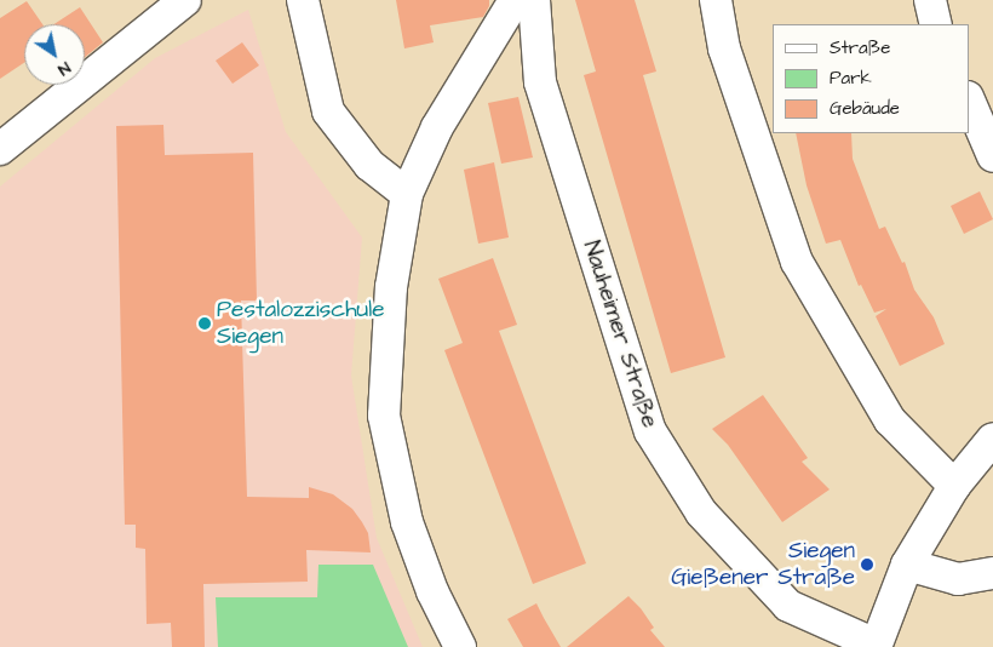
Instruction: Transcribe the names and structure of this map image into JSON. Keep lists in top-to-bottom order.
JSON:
{
  "streets": {
    "street": ["Nauheimer Straße"]
  },
  "places": ["Pestalozzischule Siegen", "Siegen Gießener Straße"],
  "legend": ["Straße", "Park", "Gebäude"],
  "north": "bottom right"
}
